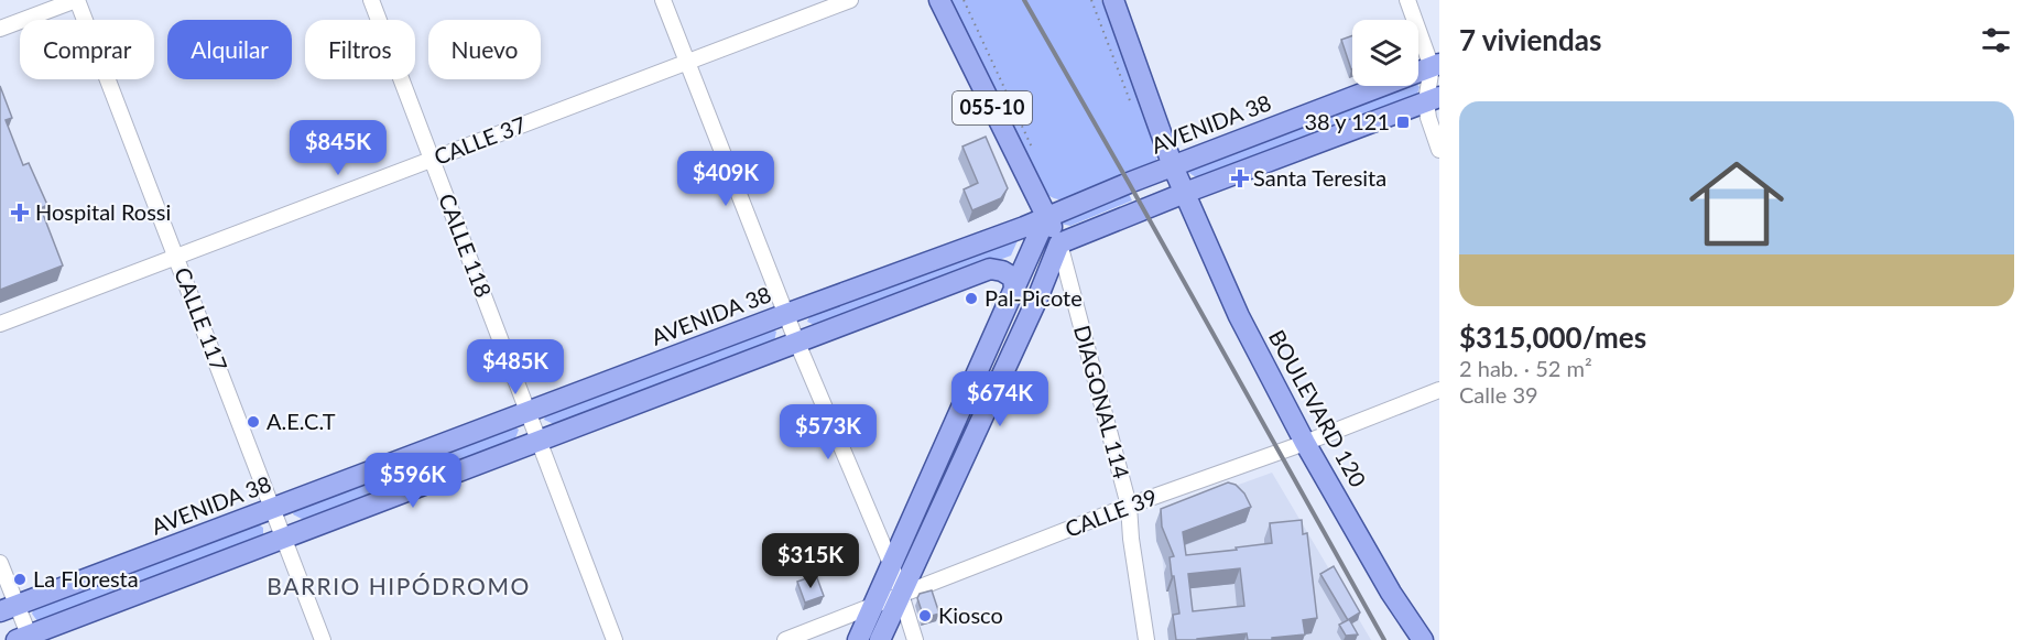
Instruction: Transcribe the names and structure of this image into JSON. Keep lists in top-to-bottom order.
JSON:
{
  "streets": {
    "main road": ["055-10", "AVENIDA 38", "BOULEVARD 120"],
    "street": [
      "CALLE 37",
      "CALLE 118",
      "CALLE 117",
      "DIAGONAL 114",
      "CALLE 39"
    ]
  },
  "crossings": [
    ["055-10", "AVENIDA 38"],
    ["AVENIDA 38", "CALLE 118"],
    ["AVENIDA 38", "CALLE 117"],
    ["AVENIDA 38", "BOULEVARD 120"],
    ["CALLE 37", "CALLE 118"],
    ["CALLE 37", "CALLE 117"],
    ["DIAGONAL 114", "CALLE 39"],
    ["BOULEVARD 120", "CALLE 39"]
  ],
  "districts": ["BARRIO HIPÓDROMO"],
  "places": {
    "transit": ["38 y 121"],
    "health": ["Santa Teresita", "Hospital Rossi"],
    "other": [
      "Pal-Picote",
      "A.E.C.T",
      "La Floresta",
      "Kiosco"
    ]
  },
  "page": {
    "heading": "7 viviendas",
    "chip": [
      "Comprar",
      "Alquilar",
      "Filtros",
      "Nuevo"
    ],
    "list": [
      {
        "name": "$315,000/mes",
        "note": "2 hab. · 52 m² · Calle 39"
      }
    ],
    "price": [
      "$845K",
      "$409K",
      "$485K",
      "$674K",
      "$573K",
      "$596K",
      "$315K"
    ]
  }
}
